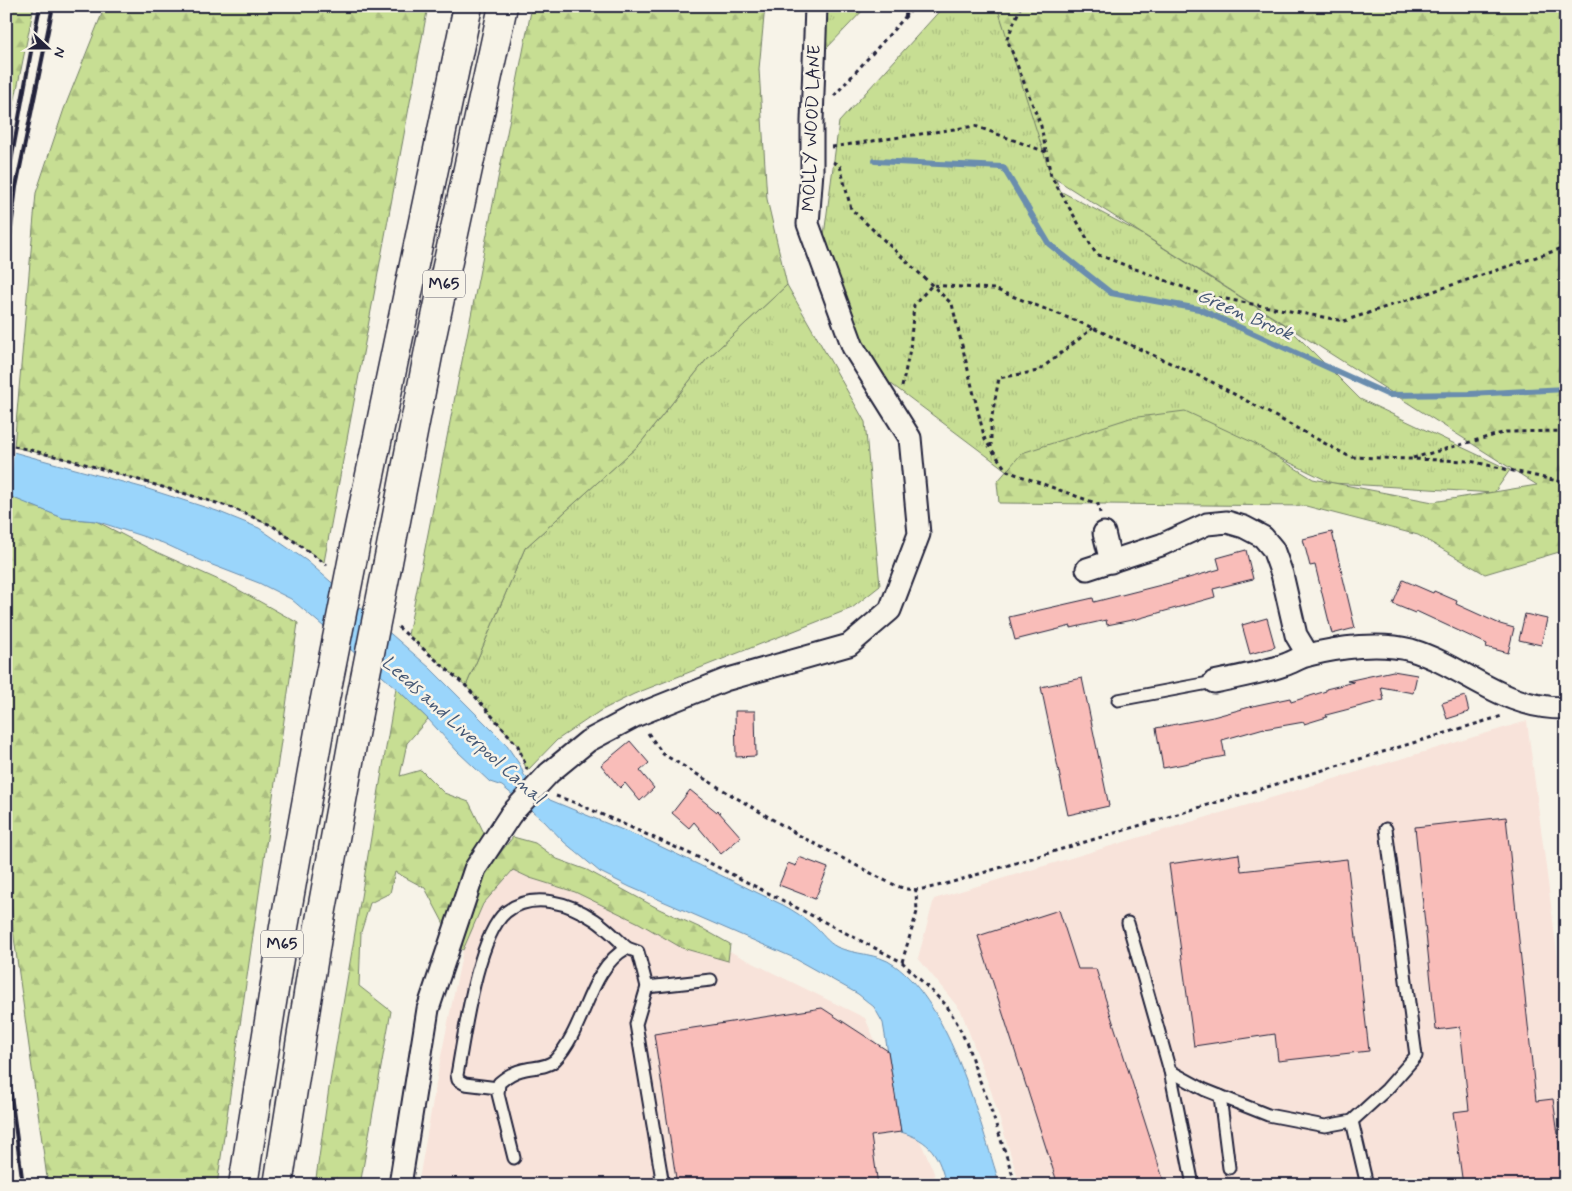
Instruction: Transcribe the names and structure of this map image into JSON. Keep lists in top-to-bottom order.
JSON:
{
  "streets": {
    "highway": ["M65"],
    "street": ["MOLLY WOOD LANE"]
  },
  "water": ["Green Brook", "Leeds and Liverpool Canal"],
  "north": "right"
}
